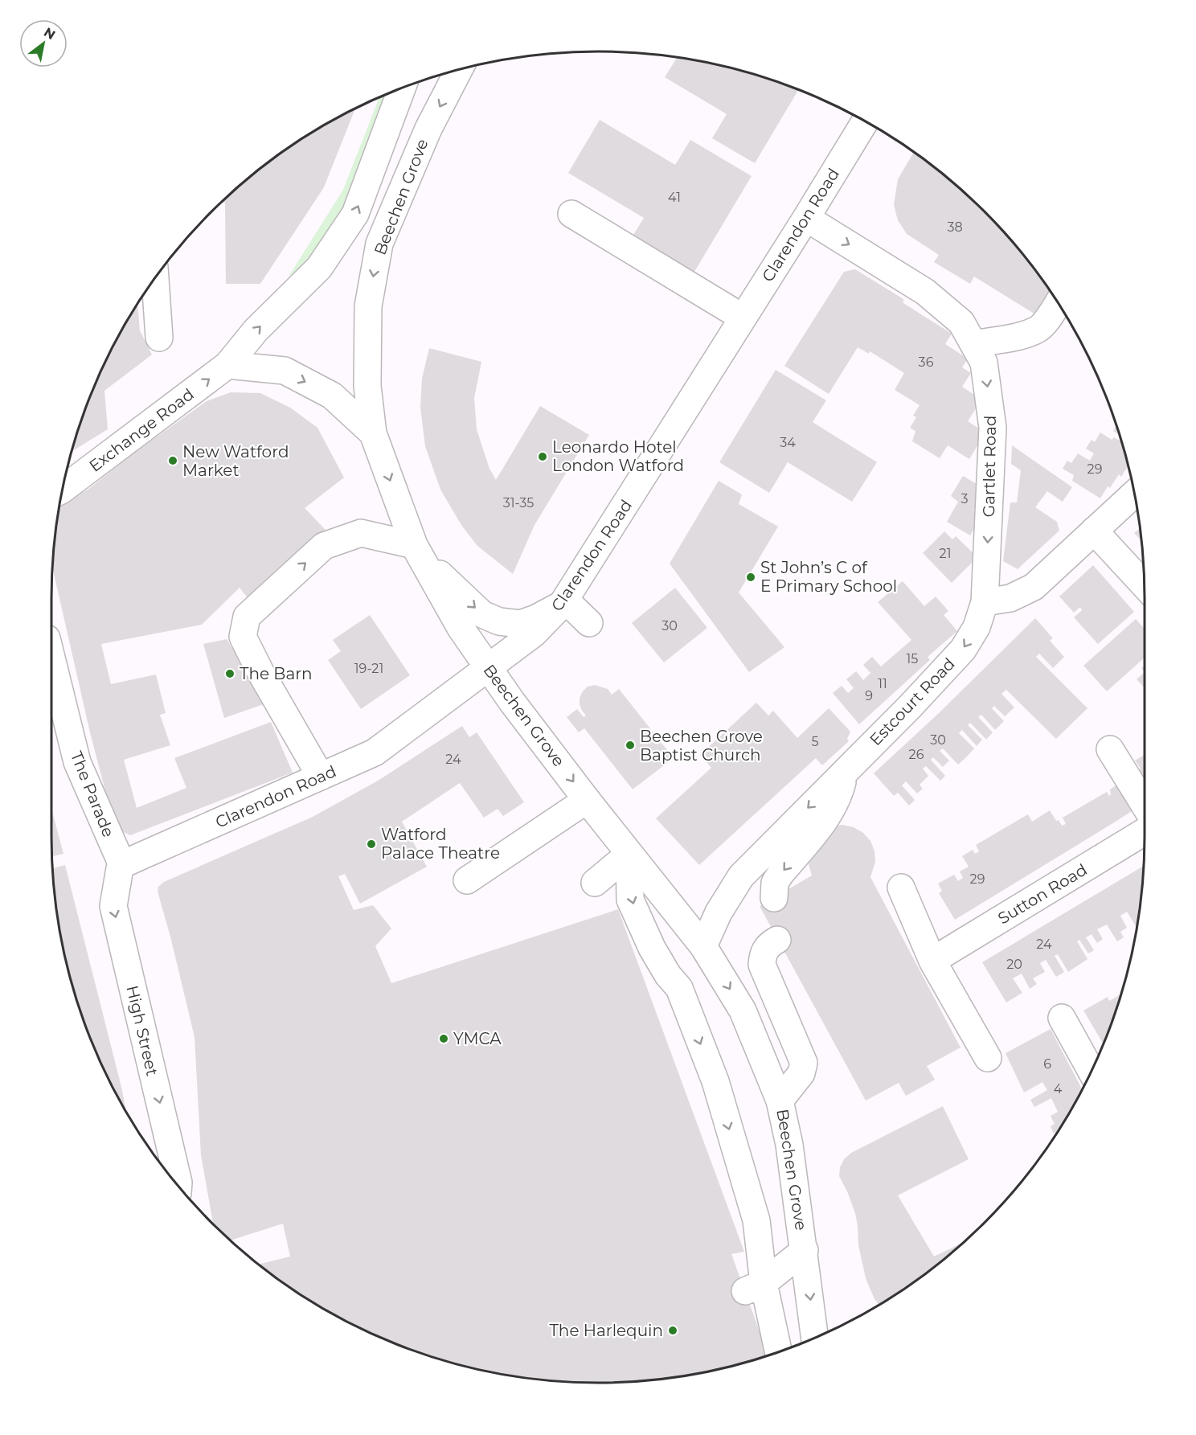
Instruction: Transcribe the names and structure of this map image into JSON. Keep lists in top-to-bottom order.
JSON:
{
  "streets": {
    "street": [
      "Beechen Grove",
      "Clarendon Road",
      "Exchange Road",
      "Gartlet Road",
      "Estcourt Road",
      "The Parade",
      "Sutton Road",
      "High Street"
    ]
  },
  "crossings": [
    ["Beechen Grove", "Clarendon Road"],
    ["Beechen Grove", "Estcourt Road"],
    ["Clarendon Road", "Gartlet Road"],
    ["Clarendon Road", "The Parade"],
    ["Clarendon Road", "High Street"],
    ["Gartlet Road", "Estcourt Road"],
    ["The Parade", "High Street"]
  ],
  "one_way": ["Exchange Road", "Gartlet Road", "High Street"],
  "places": [
    "Leonardo Hotel London Watford",
    "New Watford Market",
    "St John’s C of E Primary School",
    "The Barn",
    "Beechen Grove Baptist Church",
    "Watford Palace Theatre",
    "YMCA",
    "The Harlequin"
  ],
  "house_numbers": [
    "41",
    "38",
    "36",
    "34",
    "29",
    "3",
    "31-35",
    "21",
    "30",
    "15",
    "19-21",
    "11",
    "9",
    "30",
    "5",
    "26",
    "24",
    "29",
    "24",
    "20",
    "6",
    "4"
  ],
  "north": "top right"
}
